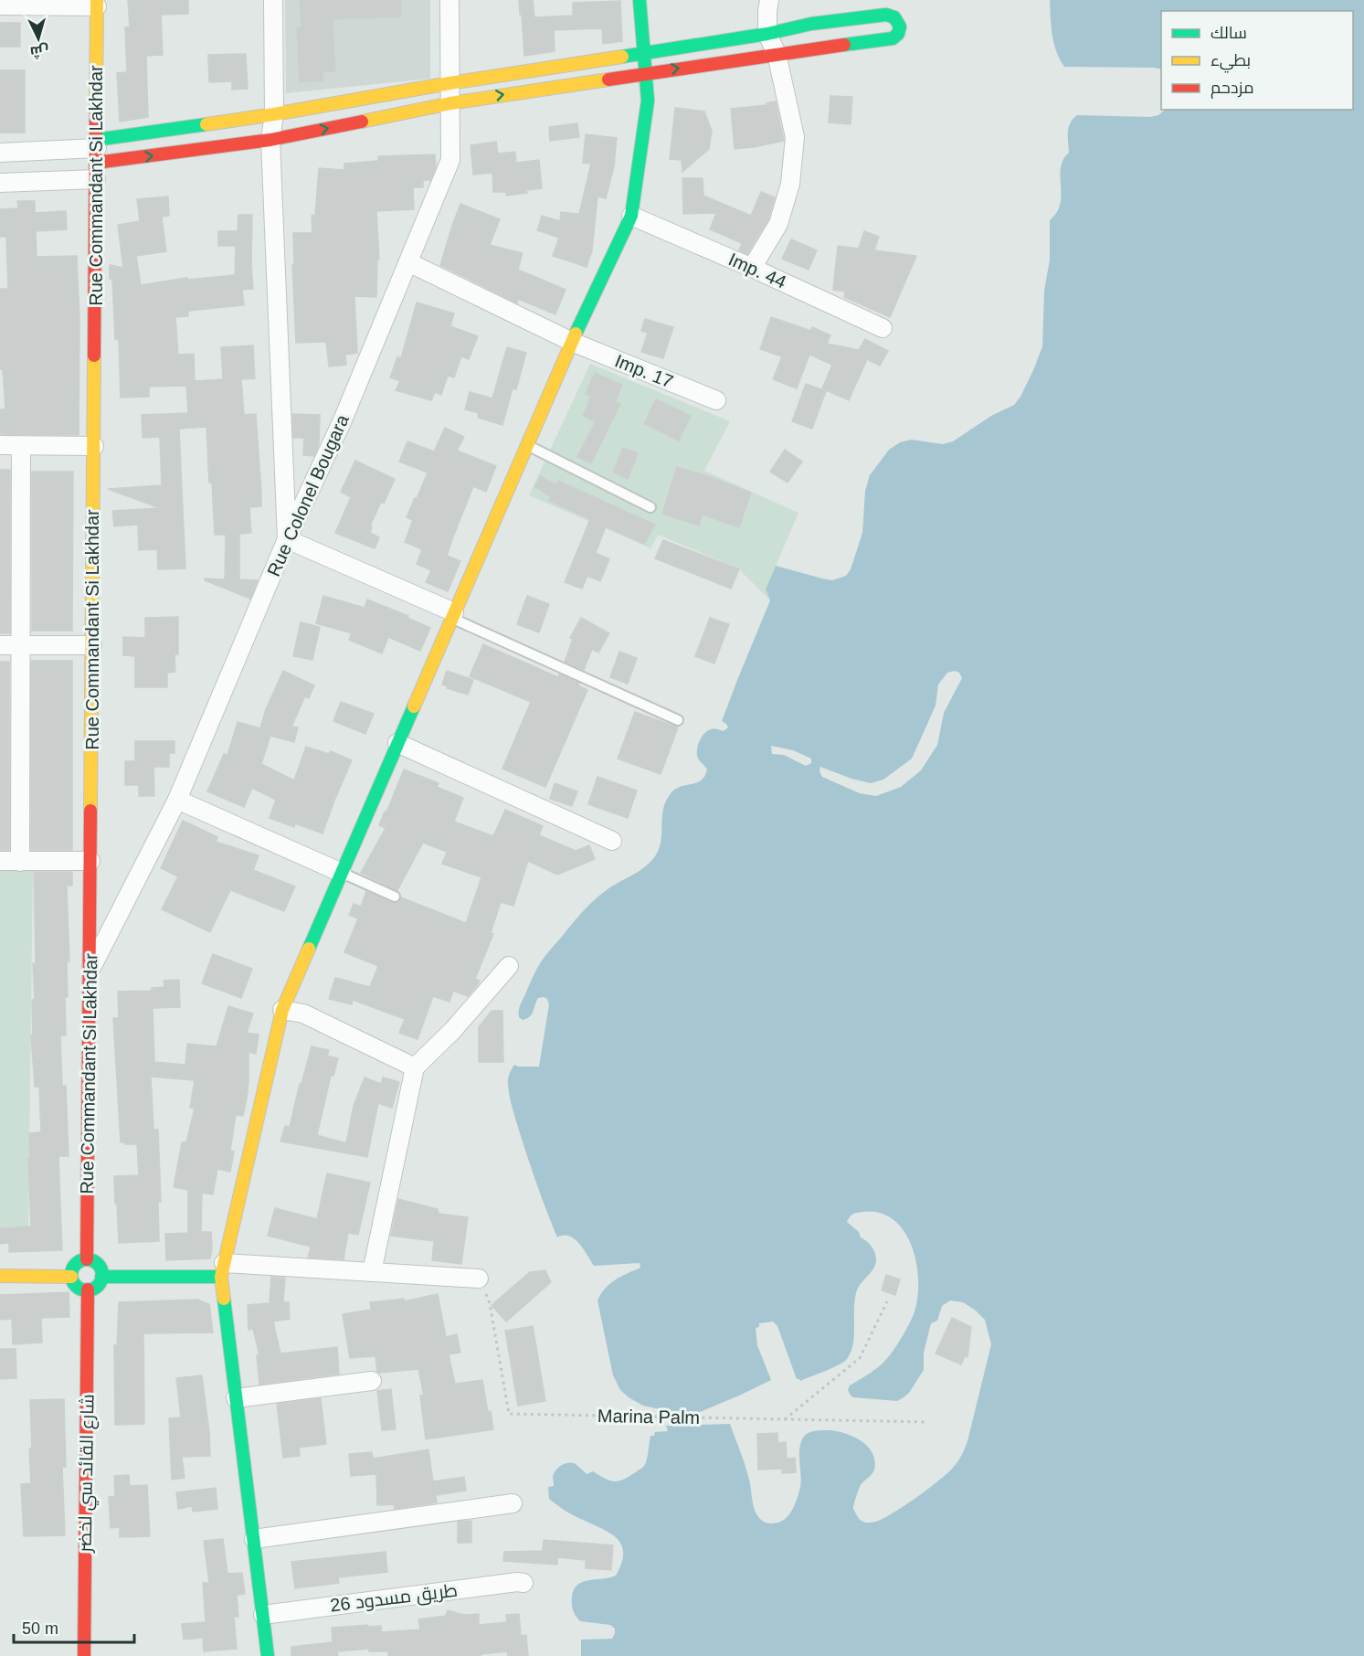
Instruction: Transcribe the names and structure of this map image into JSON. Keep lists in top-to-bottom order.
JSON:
{
  "streets": {
    "street": [
      "Rue Commandant Si Lakhdar",
      "Imp. 44",
      "Imp. 17",
      "Rue Colonel Bougara",
      "شارع القائد سي لخضر",
      "طريق مسدود 26"
    ],
    "path": ["Marina Palm"]
  },
  "crossings": [
    ["Rue Commandant Si Lakhdar", "Rue Colonel Bougara"],
    ["Rue Commandant Si Lakhdar", "شارع القائد سي لخضر"],
    ["Imp. 17", "Rue Colonel Bougara"]
  ],
  "legend": ["سالك", "بطيء", "مزدحم"],
  "scale_bar": "50 m",
  "north": "bottom"
}
